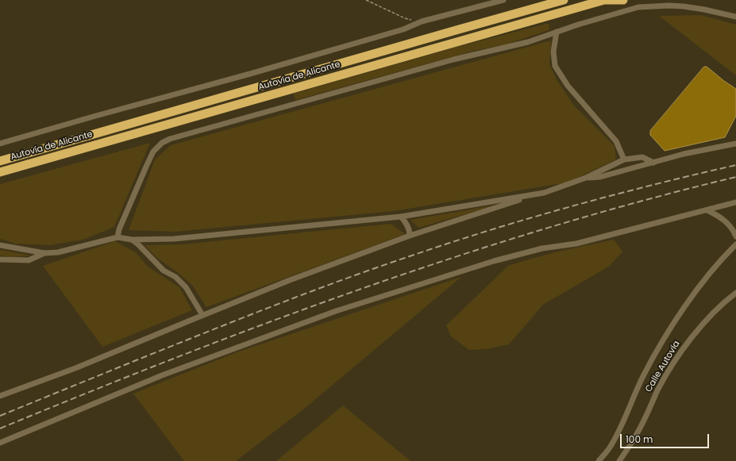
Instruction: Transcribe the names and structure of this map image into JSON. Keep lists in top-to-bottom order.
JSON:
{
  "streets": {
    "highway": ["Autovía de Alicante"],
    "street": ["Calle Autovía"]
  },
  "scale_bar": "100 m"
}
